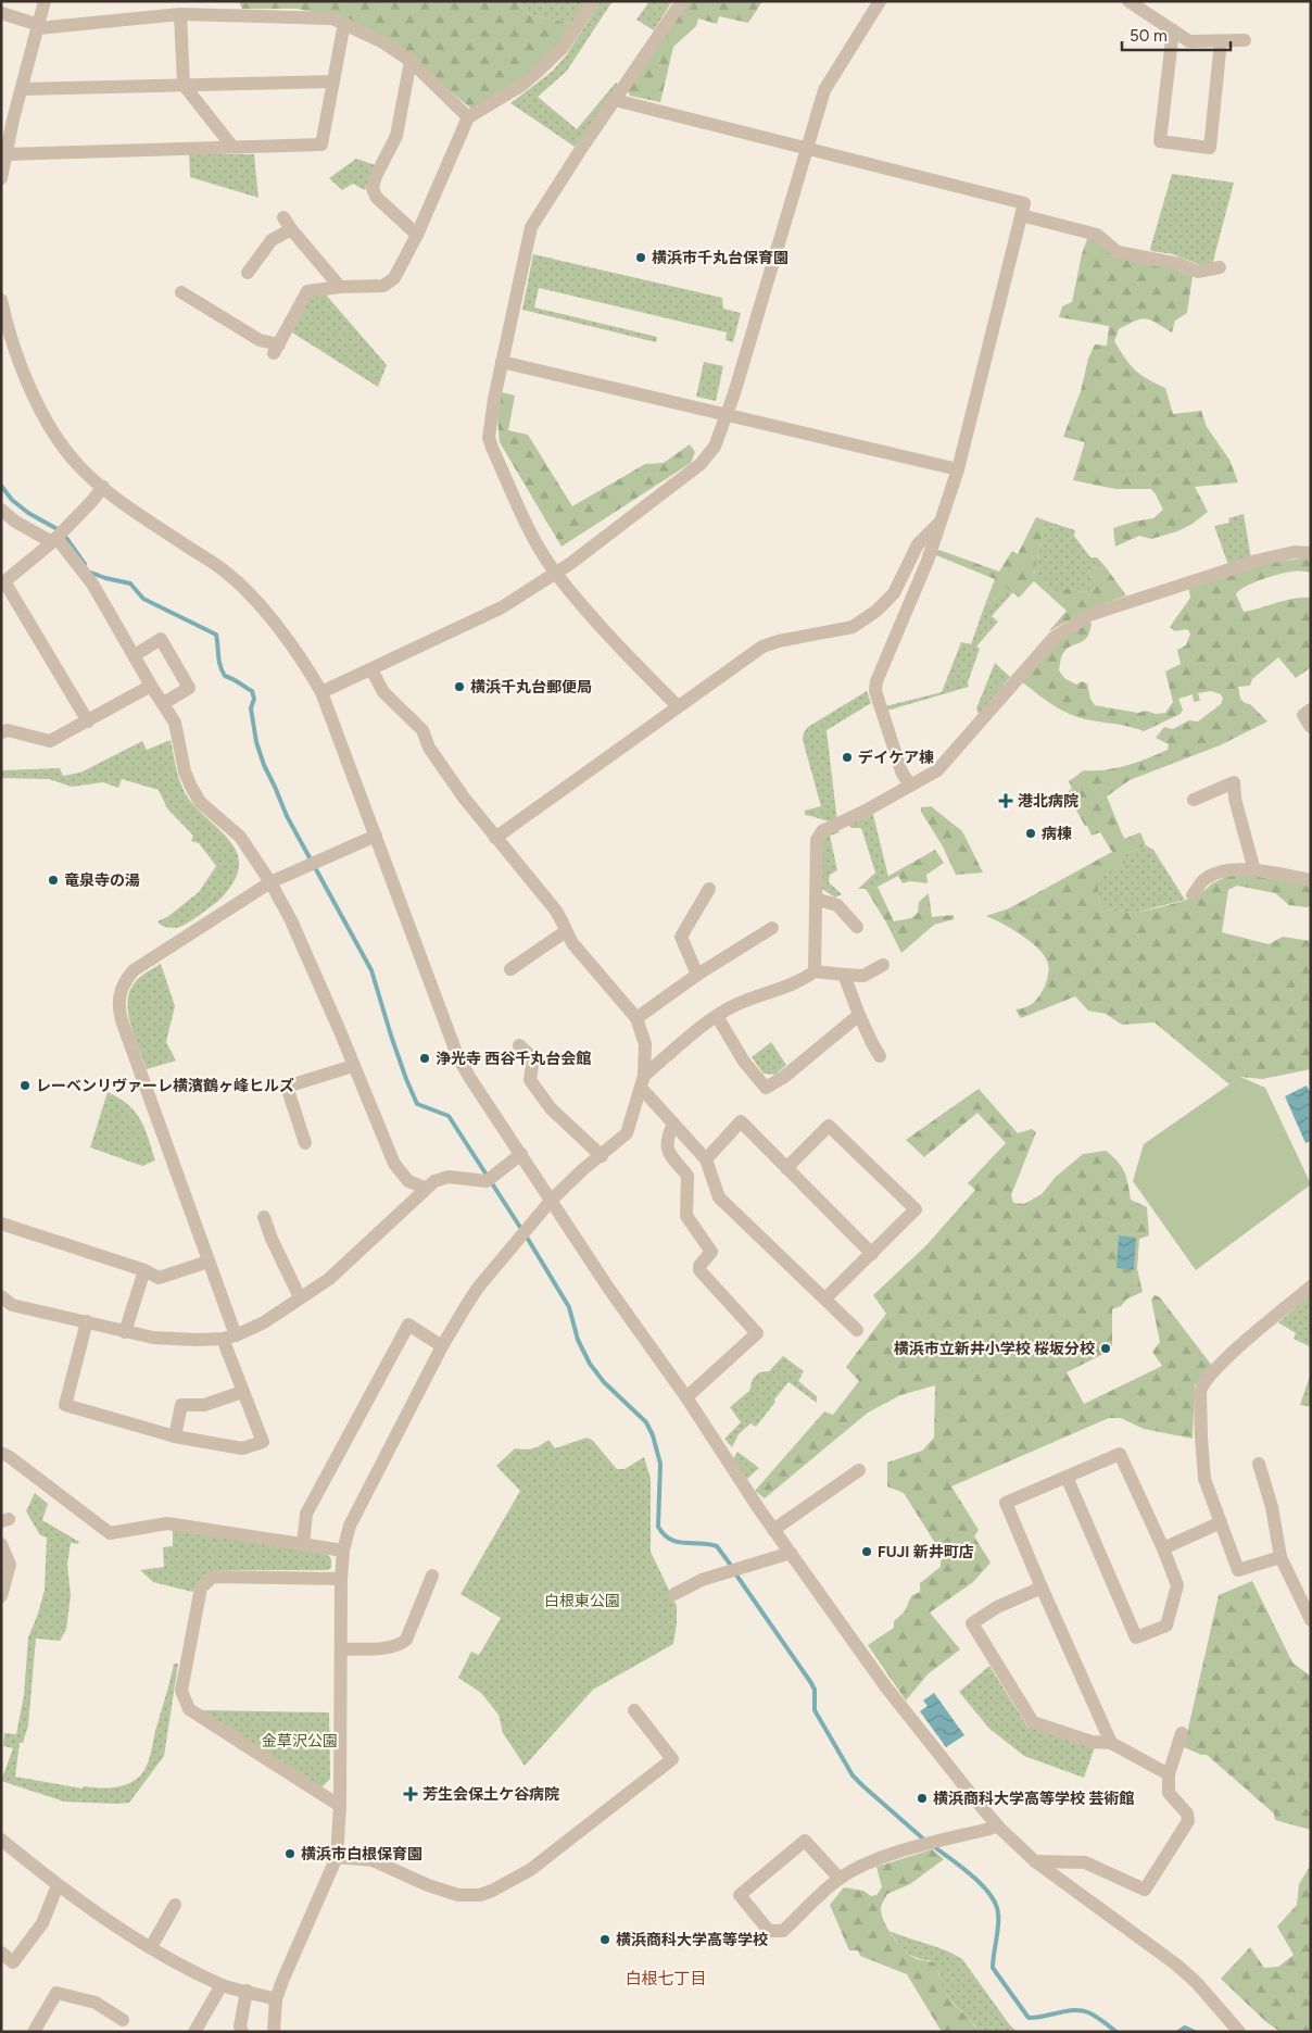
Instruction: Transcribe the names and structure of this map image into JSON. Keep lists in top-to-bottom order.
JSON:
{
  "districts": ["白根七丁目"],
  "parks": ["白根東公園", "金草沢公園"],
  "places": {
    "other": [
      "横浜市千丸台保育園",
      "横浜千丸台郵便局",
      "デイケア棟",
      "病棟",
      "竜泉寺の湯",
      "浄光寺 西谷千丸台会館",
      "レーベンリヴァーレ横濱鶴ヶ峰ヒルズ",
      "横浜市立新井小学校 桜坂分校",
      "FUJI 新井町店",
      "横浜商科大学高等学校 芸術館",
      "横浜市白根保育園",
      "横浜商科大学高等学校"
    ],
    "health": ["港北病院", "芳生会保土ケ谷病院"]
  },
  "scale_bar": "50 m"
}
